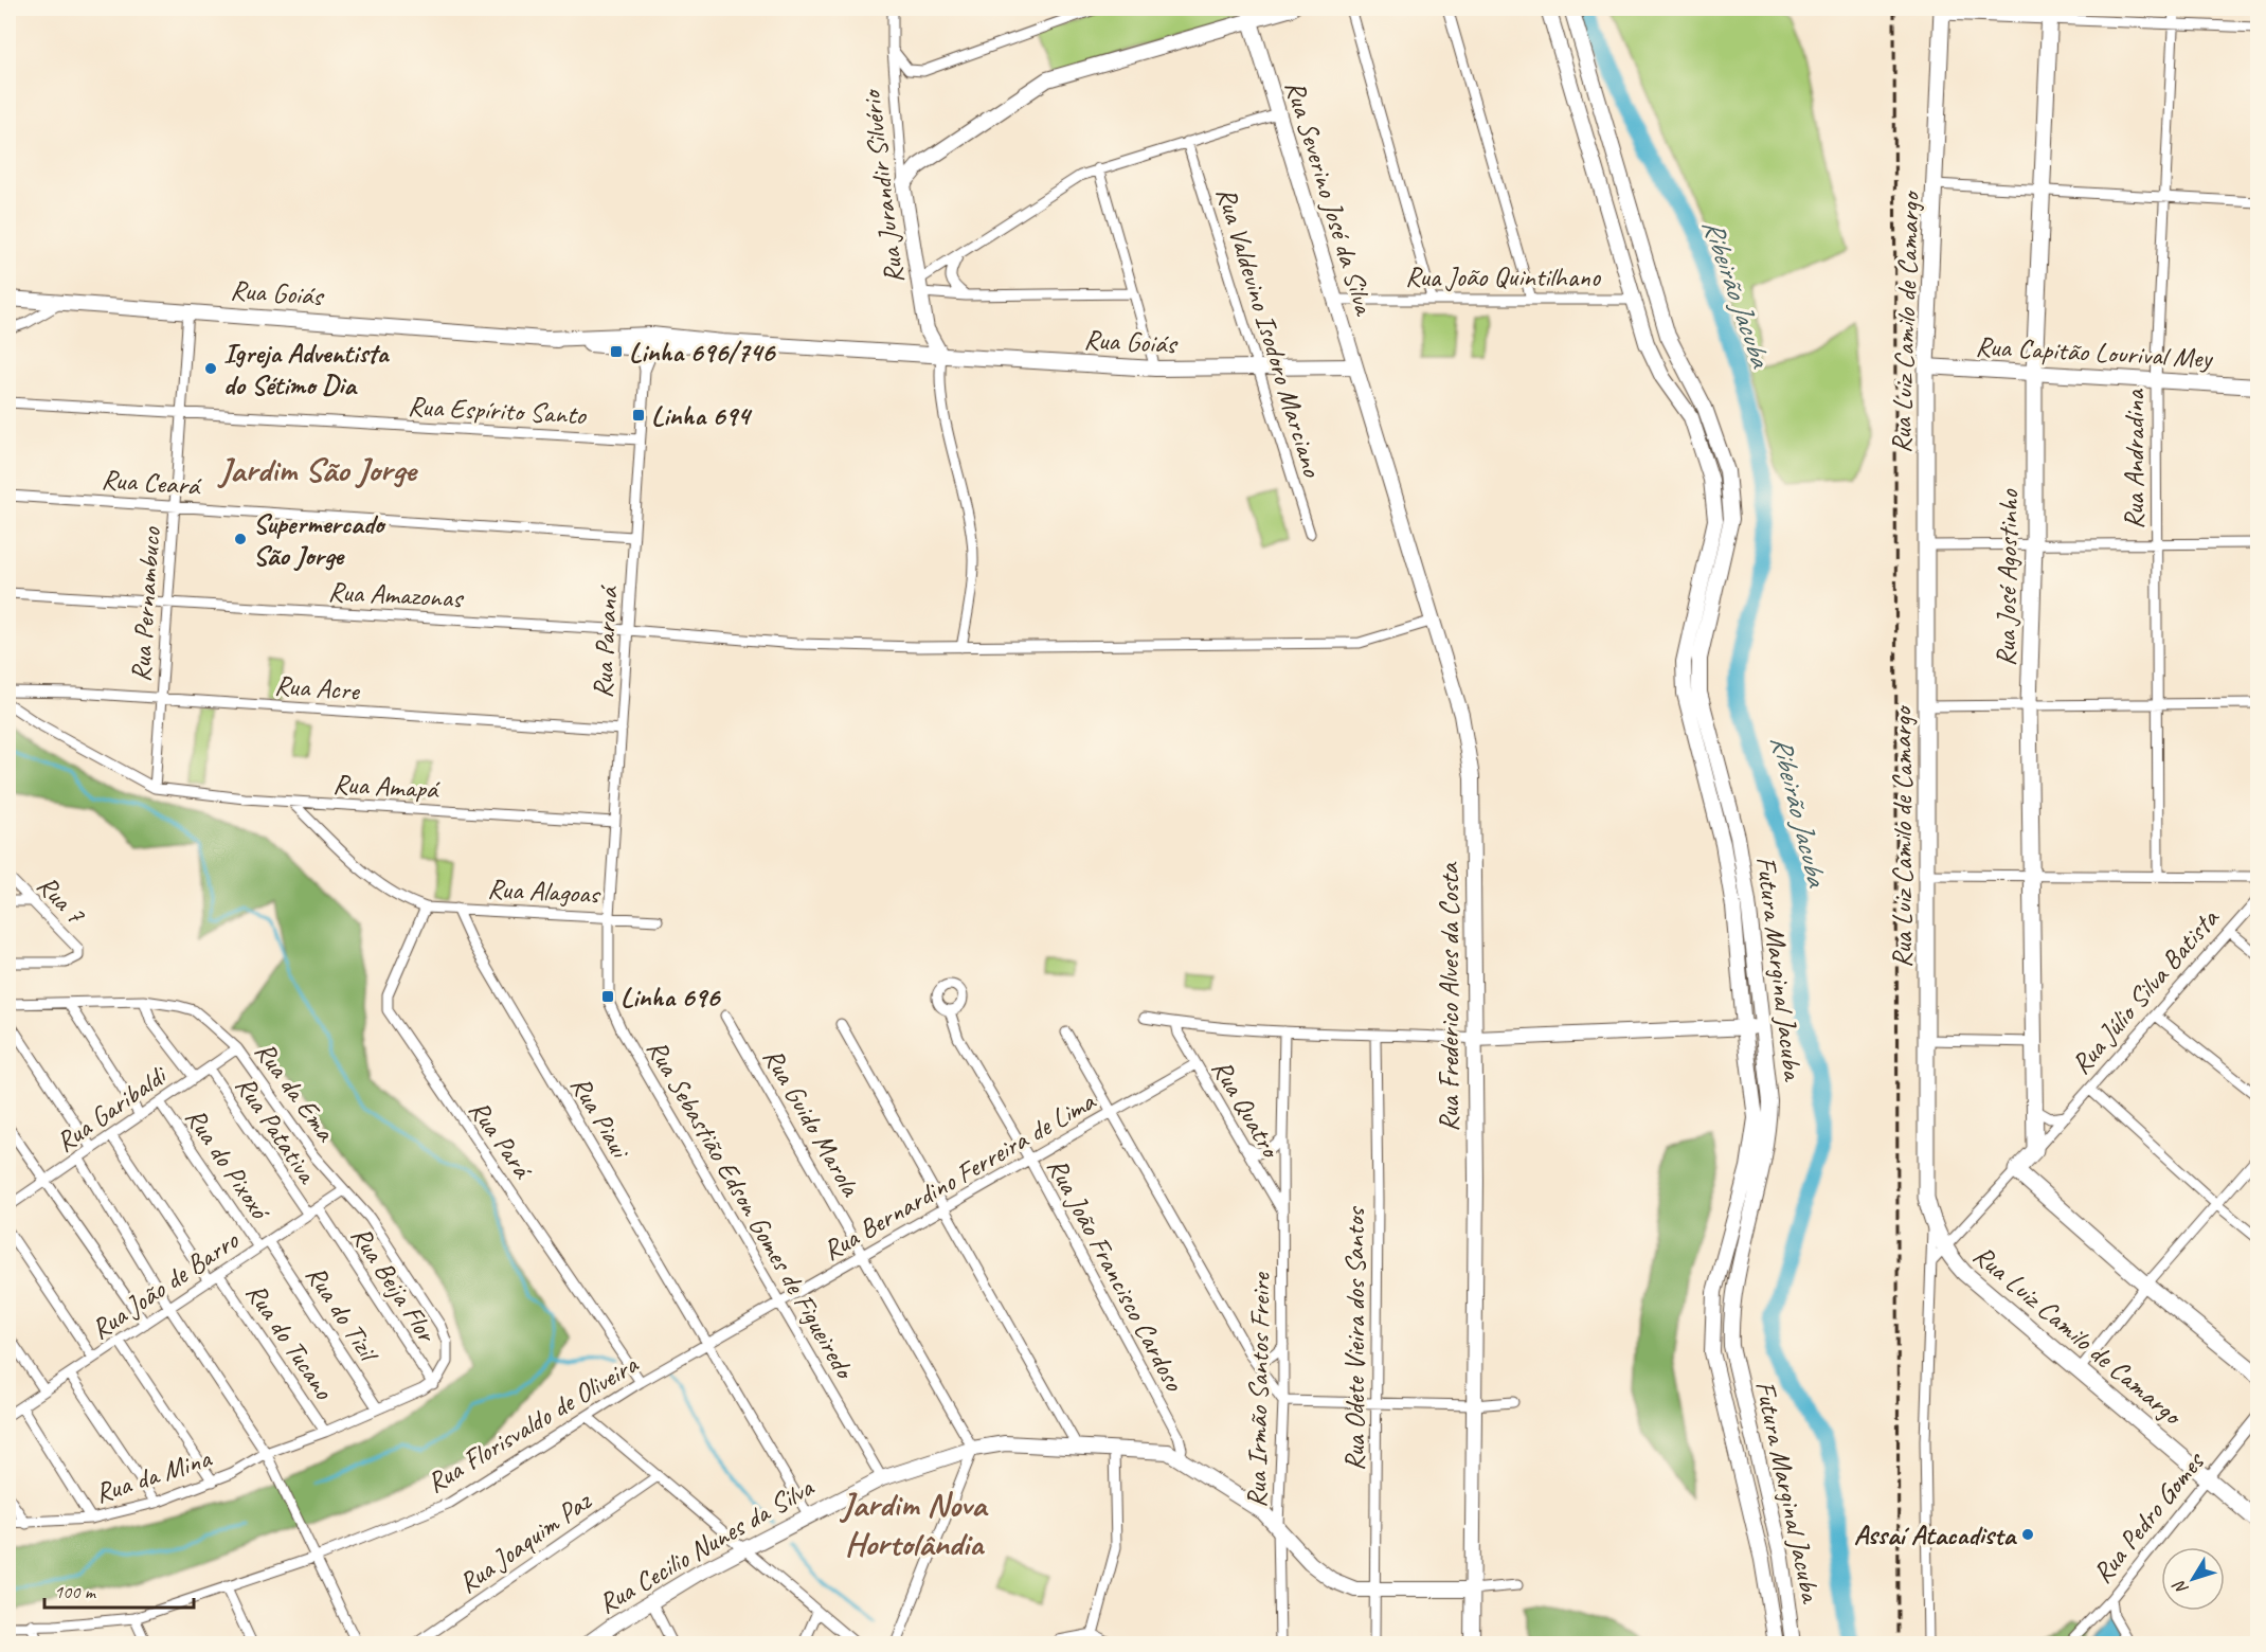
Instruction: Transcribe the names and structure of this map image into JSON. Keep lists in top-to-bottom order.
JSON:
{
  "streets": {
    "main road": ["Rua Luiz Camilo de Camargo", "Rua José Agostinho", "Rua Júlio Silva Batista"],
    "street": [
      "Rua Jurandir Silvério",
      "Rua Severino José da Silva",
      "Rua João Quintilhano",
      "Rua Goiás",
      "Rua Valdevino Isodoro Marciano",
      "Rua Capitão Lourival Mey",
      "Rua Espírito Santo",
      "Rua Andradina",
      "Rua Ceará",
      "Rua Amazonas",
      "Rua Pernambuco",
      "Rua Paraná",
      "Rua Acre",
      "Rua Amapá",
      "Rua Alagoas",
      "Rua 7",
      "Futura Marginal Jacuba",
      "Rua Frederico Alves da Costa",
      "Rua da Ema",
      "Rua Quatro",
      "Rua Garibaldi",
      "Rua Piaui",
      "Rua Guido Marola",
      "Rua Patativa",
      "Rua Pará",
      "Rua do Pixoxó",
      "Rua Bernardino Ferreira de Lima",
      "Rua Sebastião Edson Gomes de Figueiredo",
      "Rua João Francisco Cardoso",
      "Rua Beija Flor",
      "Rua João de Barro",
      "Rua do Tizil",
      "Rua Odete Vieira dos Santos",
      "Rua do Tucano",
      "Rua Irmão Santos Freire",
      "Rua Florisvaldo de Oliveira",
      "Rua da Mina",
      "Rua Pedro Gomes",
      "Rua Joaquim Paz",
      "Rua Cecilio Nunes da Silva"
    ]
  },
  "crossings": [
    ["Rua Jurandir Silvério", "Rua Goiás"],
    ["Rua Severino José da Silva", "Rua João Quintilhano"],
    ["Rua Severino José da Silva", "Rua Goiás"],
    ["Rua Severino José da Silva", "Rua Frederico Alves da Costa"],
    ["Rua João Quintilhano", "Futura Marginal Jacuba"],
    ["Rua Goiás", "Rua Valdevino Isodoro Marciano"],
    ["Rua Goiás", "Rua Pernambuco"],
    ["Rua Goiás", "Rua Paraná"],
    ["Rua Goiás", "Rua Frederico Alves da Costa"],
    ["Rua Luiz Camilo de Camargo", "Rua Capitão Lourival Mey"],
    ["Rua Luiz Camilo de Camargo", "Rua Júlio Silva Batista"],
    ["Rua Luiz Camilo de Camargo", "Rua Pedro Gomes"],
    ["Rua Capitão Lourival Mey", "Rua Andradina"],
    ["Rua Capitão Lourival Mey", "Rua José Agostinho"],
    ["Rua Espírito Santo", "Rua Pernambuco"],
    ["Rua Espírito Santo", "Rua Paraná"],
    ["Rua Ceará", "Rua Pernambuco"],
    ["Rua Ceará", "Rua Paraná"],
    ["Rua José Agostinho", "Rua Júlio Silva Batista"],
    ["Rua Amazonas", "Rua Pernambuco"],
    ["Rua Amazonas", "Rua Paraná"],
    ["Rua Amazonas", "Rua Frederico Alves da Costa"],
    ["Rua Pernambuco", "Rua Acre"],
    ["Rua Pernambuco", "Rua Amapá"],
    ["Rua Paraná", "Rua Acre"],
    ["Rua Paraná", "Rua Amapá"],
    ["Rua Paraná", "Rua Alagoas"],
    ["Rua Paraná", "Rua Sebastião Edson Gomes de Figueiredo"],
    ["Rua Alagoas", "Rua Piaui"],
    ["Rua Alagoas", "Rua Pará"],
    ["Rua Alagoas", "Rua Sebastião Edson Gomes de Figueiredo"],
    ["Rua Frederico Alves da Costa", "Rua Cecilio Nunes da Silva"],
    ["Rua da Ema", "Rua Garibaldi"],
    ["Rua da Ema", "Rua Beija Flor"],
    ["Rua da Ema", "Rua João de Barro"],
    ["Rua da Ema", "Rua da Mina"],
    ["Rua Quatro", "Rua Bernardino Ferreira de Lima"],
    ["Rua Quatro", "Rua Irmão Santos Freire"],
    ["Rua Garibaldi", "Rua Patativa"],
    ["Rua Garibaldi", "Rua do Pixoxó"],
    ["Rua Piaui", "Rua Bernardino Ferreira de Lima"],
    ["Rua Piaui", "Rua Florisvaldo de Oliveira"],
    ["Rua Piaui", "Rua Cecilio Nunes da Silva"],
    ["Rua Guido Marola", "Rua Bernardino Ferreira de Lima"],
    ["Rua Guido Marola", "Rua Cecilio Nunes da Silva"],
    ["Rua Patativa", "Rua João de Barro"],
    ["Rua Pará", "Rua Florisvaldo de Oliveira"],
    ["Rua do Pixoxó", "Rua João de Barro"],
    ["Rua Bernardino Ferreira de Lima", "Rua Sebastião Edson Gomes de Figueiredo"],
    ["Rua Bernardino Ferreira de Lima", "Rua João Francisco Cardoso"],
    ["Rua Bernardino Ferreira de Lima", "Rua Florisvaldo de Oliveira"],
    ["Rua Sebastião Edson Gomes de Figueiredo", "Rua Cecilio Nunes da Silva"],
    ["Rua João Francisco Cardoso", "Rua Cecilio Nunes da Silva"],
    ["Rua Beija Flor", "Rua João de Barro"],
    ["Rua Beija Flor", "Rua da Mina"],
    ["Rua João de Barro", "Rua do Tizil"],
    ["Rua João de Barro", "Rua do Tucano"],
    ["Rua do Tizil", "Rua da Mina"],
    ["Rua Odete Vieira dos Santos", "Rua Cecilio Nunes da Silva"],
    ["Rua do Tucano", "Rua da Mina"],
    ["Rua Irmão Santos Freire", "Rua Cecilio Nunes da Silva"]
  ],
  "districts": ["Jardim São Jorge", "Jardim Nova Hortolândia"],
  "water": ["Ribeirão Jacuba"],
  "places": {
    "transit": ["Linha 696/746", "Linha 694", "Linha 696"],
    "other": ["Igreja Adventista do Sétimo Dia", "Supermercado São Jorge", "Assaí Atacadista"]
  },
  "scale_bar": "100 m",
  "north": "bottom left"
}
